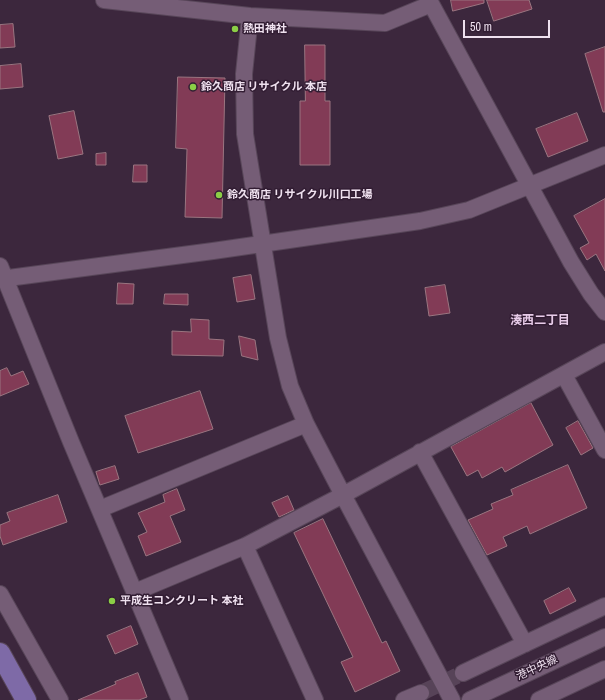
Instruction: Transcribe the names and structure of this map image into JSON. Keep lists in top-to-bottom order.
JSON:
{
  "streets": {
    "street": ["港中央線"]
  },
  "districts": ["湊西二丁目"],
  "places": [
    "熱田神社",
    "鈴久商店 リサイクル 本店",
    "鈴久商店 リサイクル川口工場",
    "平成生コンクリート 本社"
  ],
  "scale_bar": "50 m"
}
